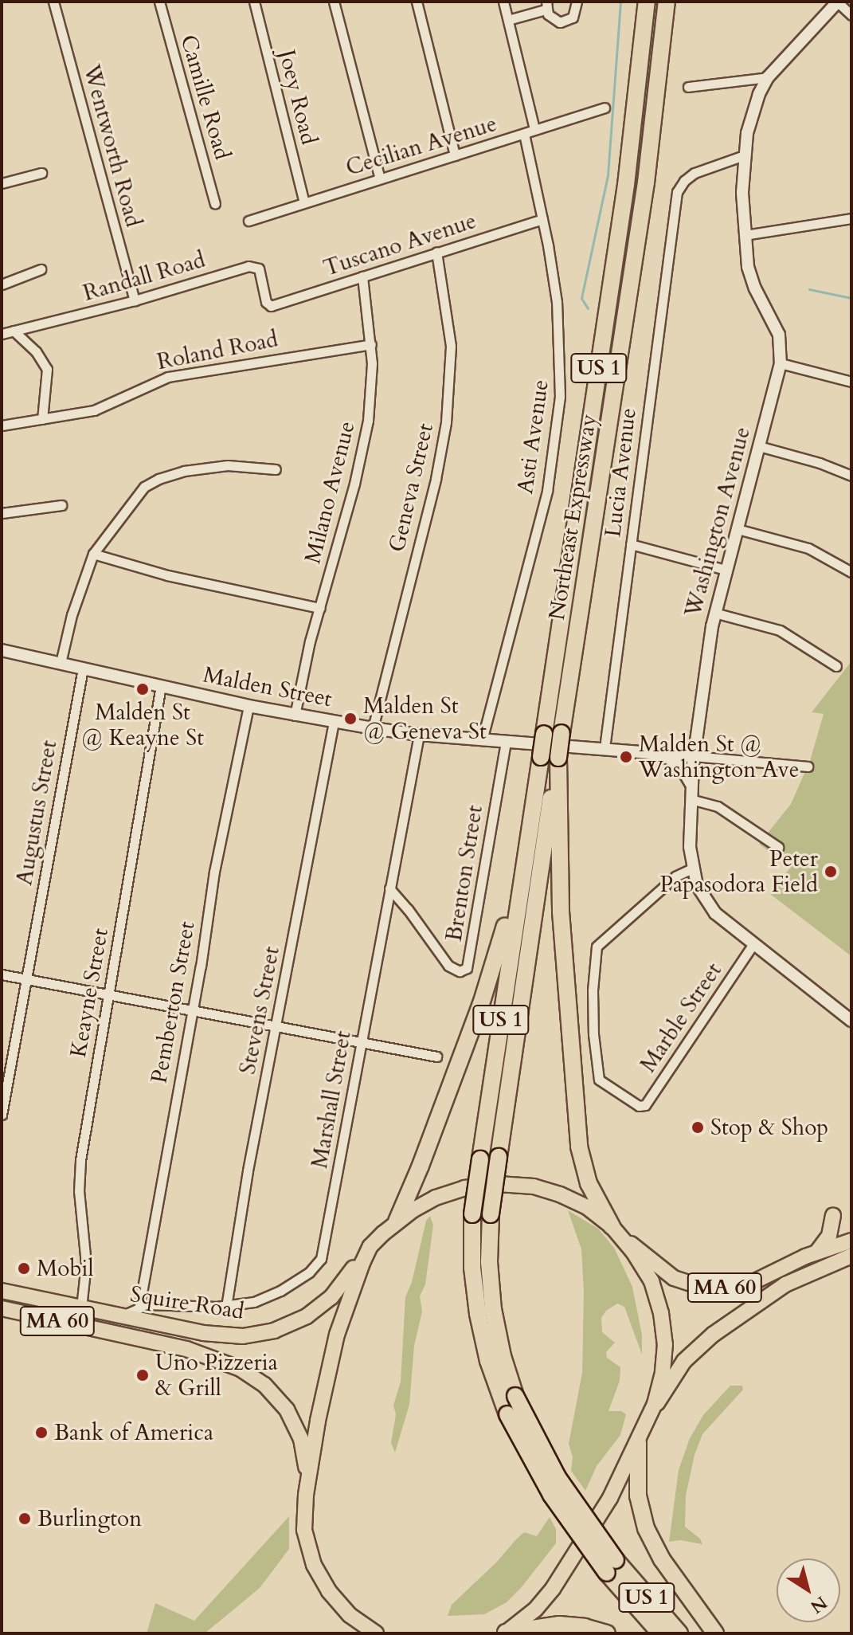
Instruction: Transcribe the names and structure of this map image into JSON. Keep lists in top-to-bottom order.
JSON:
{
  "streets": {
    "highway": ["US 1", "Northeast Expressway"],
    "main road": ["MA 60", "Squire Road"],
    "street": [
      "Camille Road",
      "Joey Road",
      "Wentworth Road",
      "Cecilian Avenue",
      "Tuscano Avenue",
      "Randall Road",
      "Roland Road",
      "Asti Avenue",
      "Lucia Avenue",
      "Geneva Street",
      "Milano Avenue",
      "Washington Avenue",
      "Malden Street",
      "Augustus Street",
      "Brenton Street",
      "Keayne Street",
      "Pemberton Street",
      "Stevens Street",
      "Marble Street",
      "Marshall Street"
    ]
  },
  "crossings": [
    ["Joey Road", "Cecilian Avenue"],
    ["Wentworth Road", "Randall Road"],
    ["Cecilian Avenue", "Asti Avenue"],
    ["Tuscano Avenue", "Randall Road"],
    ["Tuscano Avenue", "Asti Avenue"],
    ["Tuscano Avenue", "Geneva Street"],
    ["Tuscano Avenue", "Milano Avenue"],
    ["Roland Road", "Milano Avenue"],
    ["US 1", "Northeast Expressway"],
    ["Asti Avenue", "Malden Street"],
    ["Lucia Avenue", "Washington Avenue"],
    ["Lucia Avenue", "Malden Street"],
    ["Geneva Street", "Malden Street"],
    ["Milano Avenue", "Malden Street"],
    ["Washington Avenue", "Malden Street"],
    ["Washington Avenue", "Marble Street"],
    ["Malden Street", "Augustus Street"],
    ["Malden Street", "Brenton Street"],
    ["Malden Street", "Keayne Street"],
    ["Malden Street", "Pemberton Street"],
    ["Malden Street", "Stevens Street"],
    ["Malden Street", "Marshall Street"],
    ["Brenton Street", "Marshall Street"],
    ["Keayne Street", "Squire Road"],
    ["Pemberton Street", "Marshall Street"],
    ["Stevens Street", "Marshall Street"],
    ["Marshall Street", "Squire Road"],
    ["MA 60", "Squire Road"]
  ],
  "places": [
    "Malden St @ Keayne St",
    "Malden St @ Geneva St",
    "Malden St @ Washington Ave",
    "Peter Papasodora Field",
    "Stop & Shop",
    "Mobil",
    "Uno Pizzeria & Grill",
    "Bank of America",
    "Burlington"
  ],
  "north": "bottom right"
}
